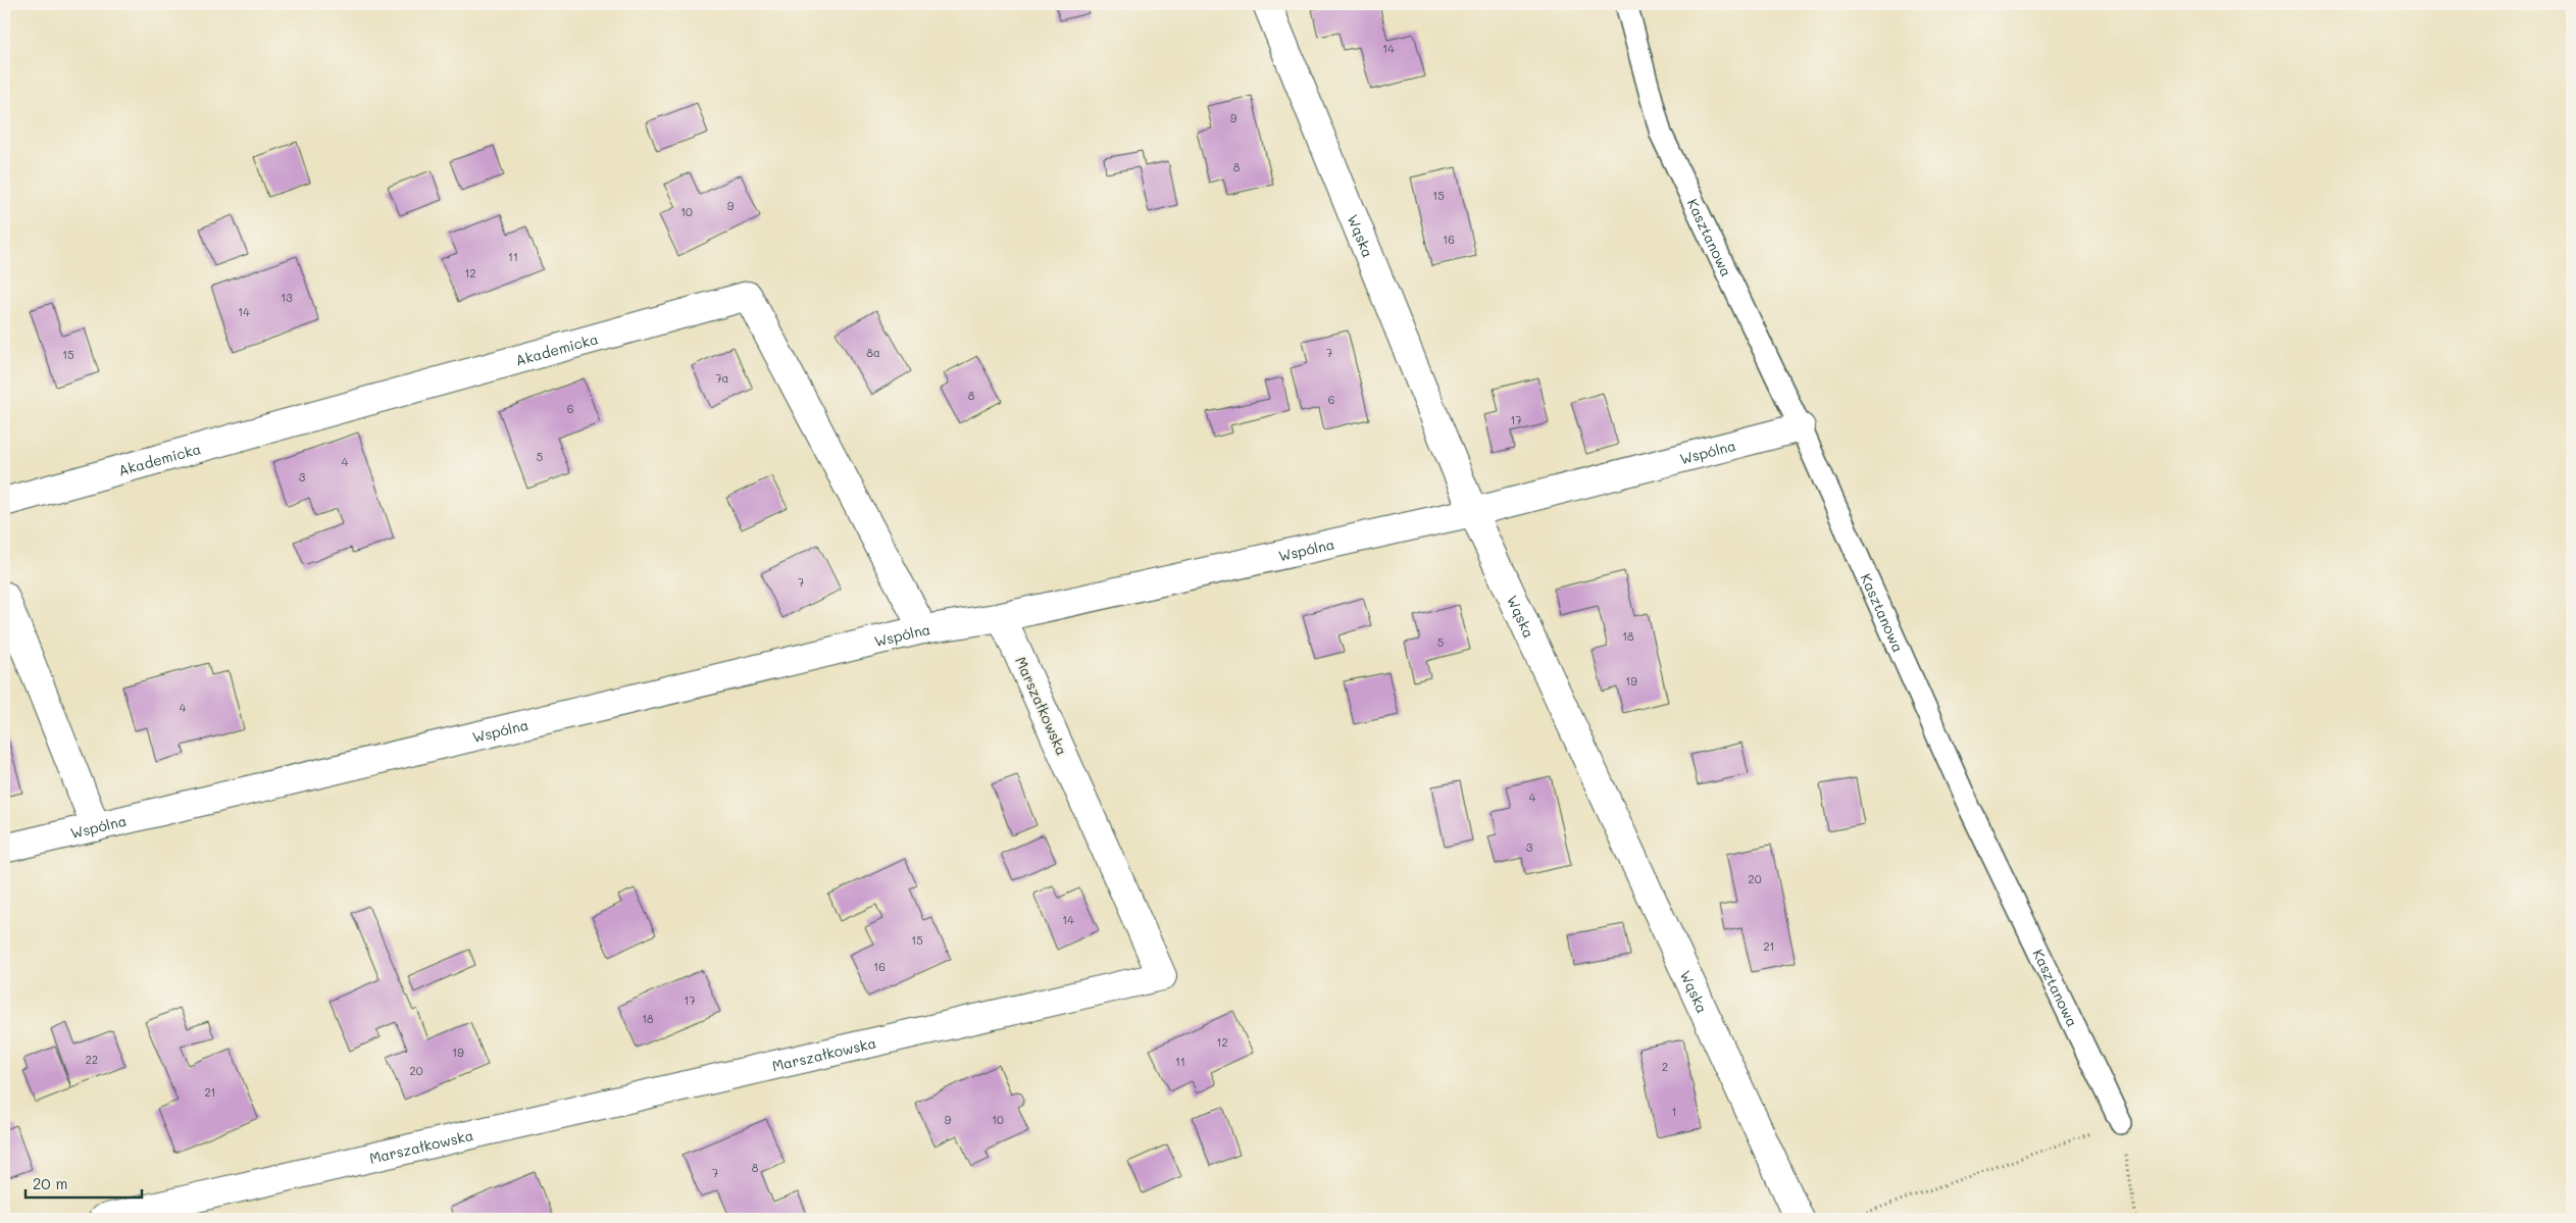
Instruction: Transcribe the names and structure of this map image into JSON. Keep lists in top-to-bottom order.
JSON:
{
  "streets": {
    "street": [
      "Wąska",
      "Akademicka",
      "Wspólna",
      "Marszałkowska"
    ],
    "lane": ["Kasztanowa"]
  },
  "crossings": [
    ["Wąska", "Wspólna"],
    ["Kasztanowa", "Wspólna"],
    ["Akademicka", "Wspólna"],
    ["Wspólna", "Marszałkowska"]
  ],
  "house_numbers": [
    "14",
    "9",
    "8",
    "15",
    "9",
    "10",
    "16",
    "11",
    "12",
    "13",
    "14",
    "8a",
    "7",
    "15",
    "7a",
    "8",
    "6",
    "6",
    "17",
    "5",
    "4",
    "3",
    "7",
    "18",
    "5",
    "19",
    "4",
    "4",
    "3",
    "20",
    "14",
    "15",
    "21",
    "16",
    "17",
    "18",
    "12",
    "19",
    "22",
    "11",
    "2",
    "20",
    "21",
    "1",
    "9",
    "10",
    "8",
    "7"
  ],
  "scale_bar": "20 m"
}
